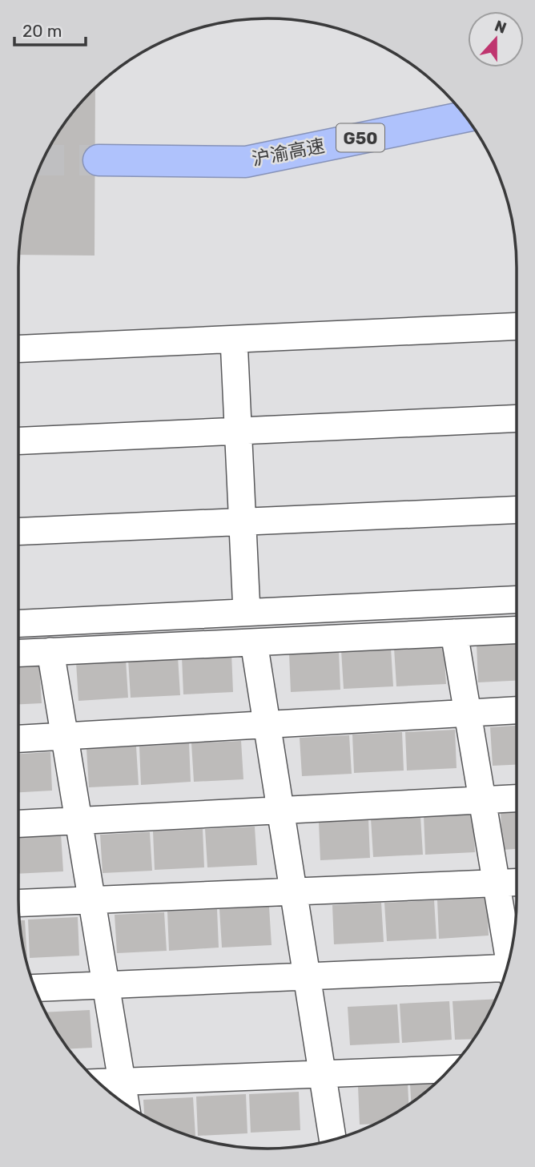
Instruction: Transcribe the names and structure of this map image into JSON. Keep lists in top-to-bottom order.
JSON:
{
  "streets": {
    "highway": ["G50", "沪渝高速"]
  },
  "scale_bar": "20 m",
  "north": "top"
}
